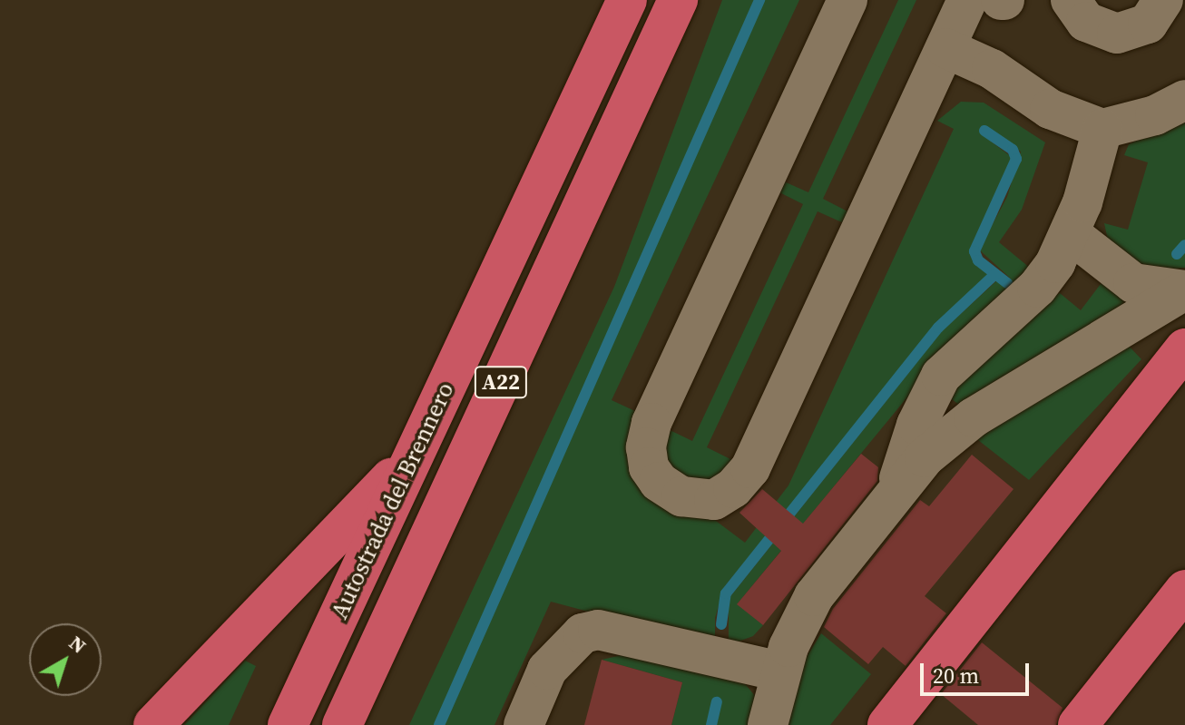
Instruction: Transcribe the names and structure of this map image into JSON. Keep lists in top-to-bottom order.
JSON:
{
  "streets": {
    "highway": ["A22", "Autostrada del Brennero"]
  },
  "scale_bar": "20 m",
  "north": "top right"
}
